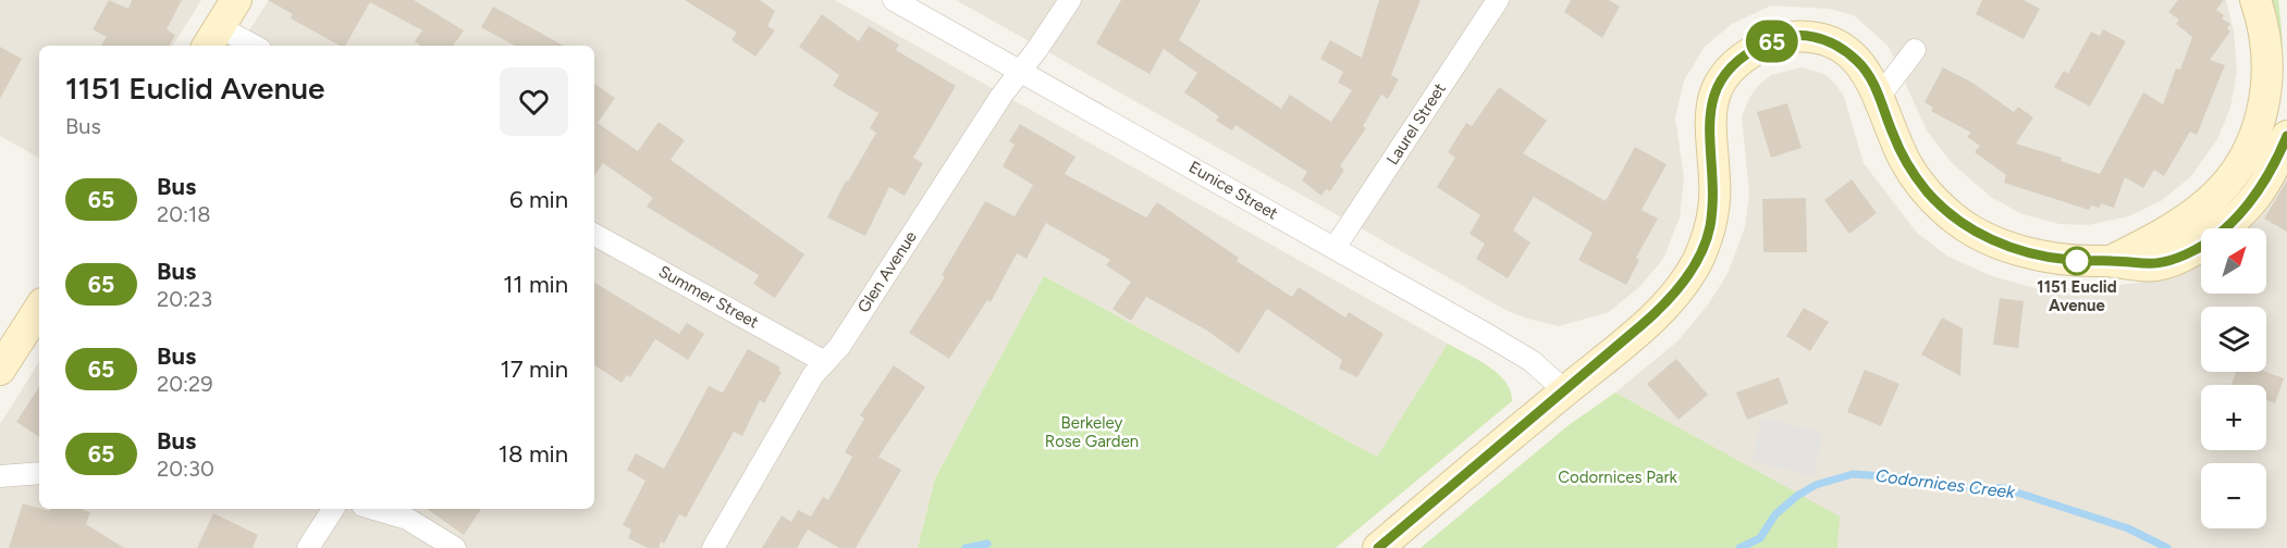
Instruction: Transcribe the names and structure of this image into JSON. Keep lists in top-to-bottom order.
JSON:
{
  "streets": {
    "street": [
      "Laurel Street",
      "Eunice Street",
      "Glen Avenue",
      "Summer Street"
    ]
  },
  "crossings": [
    ["Laurel Street", "Eunice Street"],
    ["Eunice Street", "Glen Avenue"],
    ["Glen Avenue", "Summer Street"]
  ],
  "water": ["Codornices Creek"],
  "parks": ["Berkeley Rose Garden", "Codornices Park"],
  "places": ["1151 Euclid Avenue"],
  "lines": ["bus line 65"],
  "north": "top right",
  "page": {
    "on_map": "65",
    "heading": ["1151 Euclid Avenue", "Bus"],
    "list": [
      {
        "mark": "65",
        "name": "Bus",
        "note": "20:18",
        "value": "6 min"
      },
      {
        "mark": "65",
        "name": "Bus",
        "note": "20:23",
        "value": "11 min"
      },
      {
        "mark": "65",
        "name": "Bus",
        "note": "20:29",
        "value": "17 min"
      },
      {
        "mark": "65",
        "name": "Bus",
        "note": "20:30",
        "value": "18 min"
      }
    ],
    "map_buttons": ["+", "−"]
  }
}
